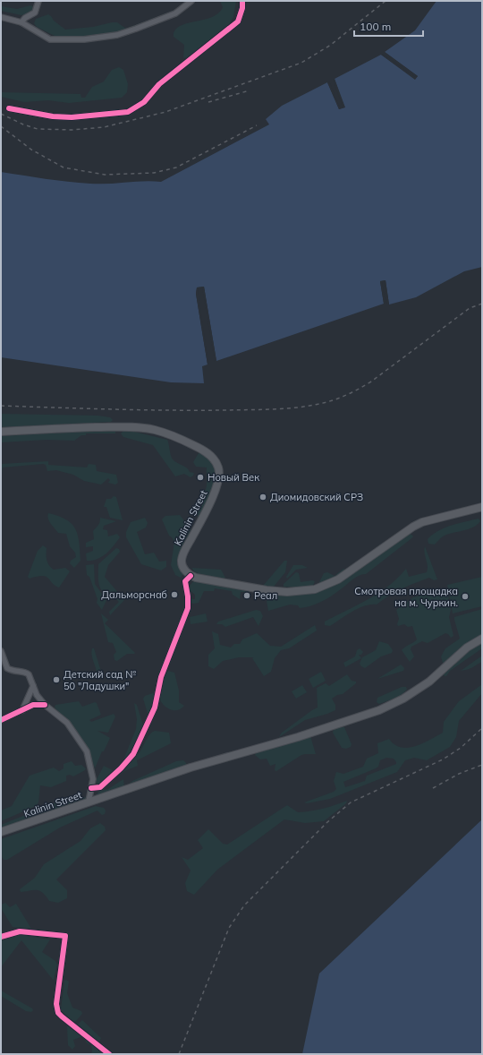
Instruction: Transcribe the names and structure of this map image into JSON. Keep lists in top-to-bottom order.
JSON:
{
  "streets": {
    "main road": ["Kalinin Street"]
  },
  "places": [
    "Новый Век",
    "Диомидовский СРЗ",
    "Дальморснаб",
    "Реал",
    "Смотровая площадка на м. Чуркин.",
    "Детский сад № 50 \"Ладушки\""
  ],
  "scale_bar": "100 m"
}
